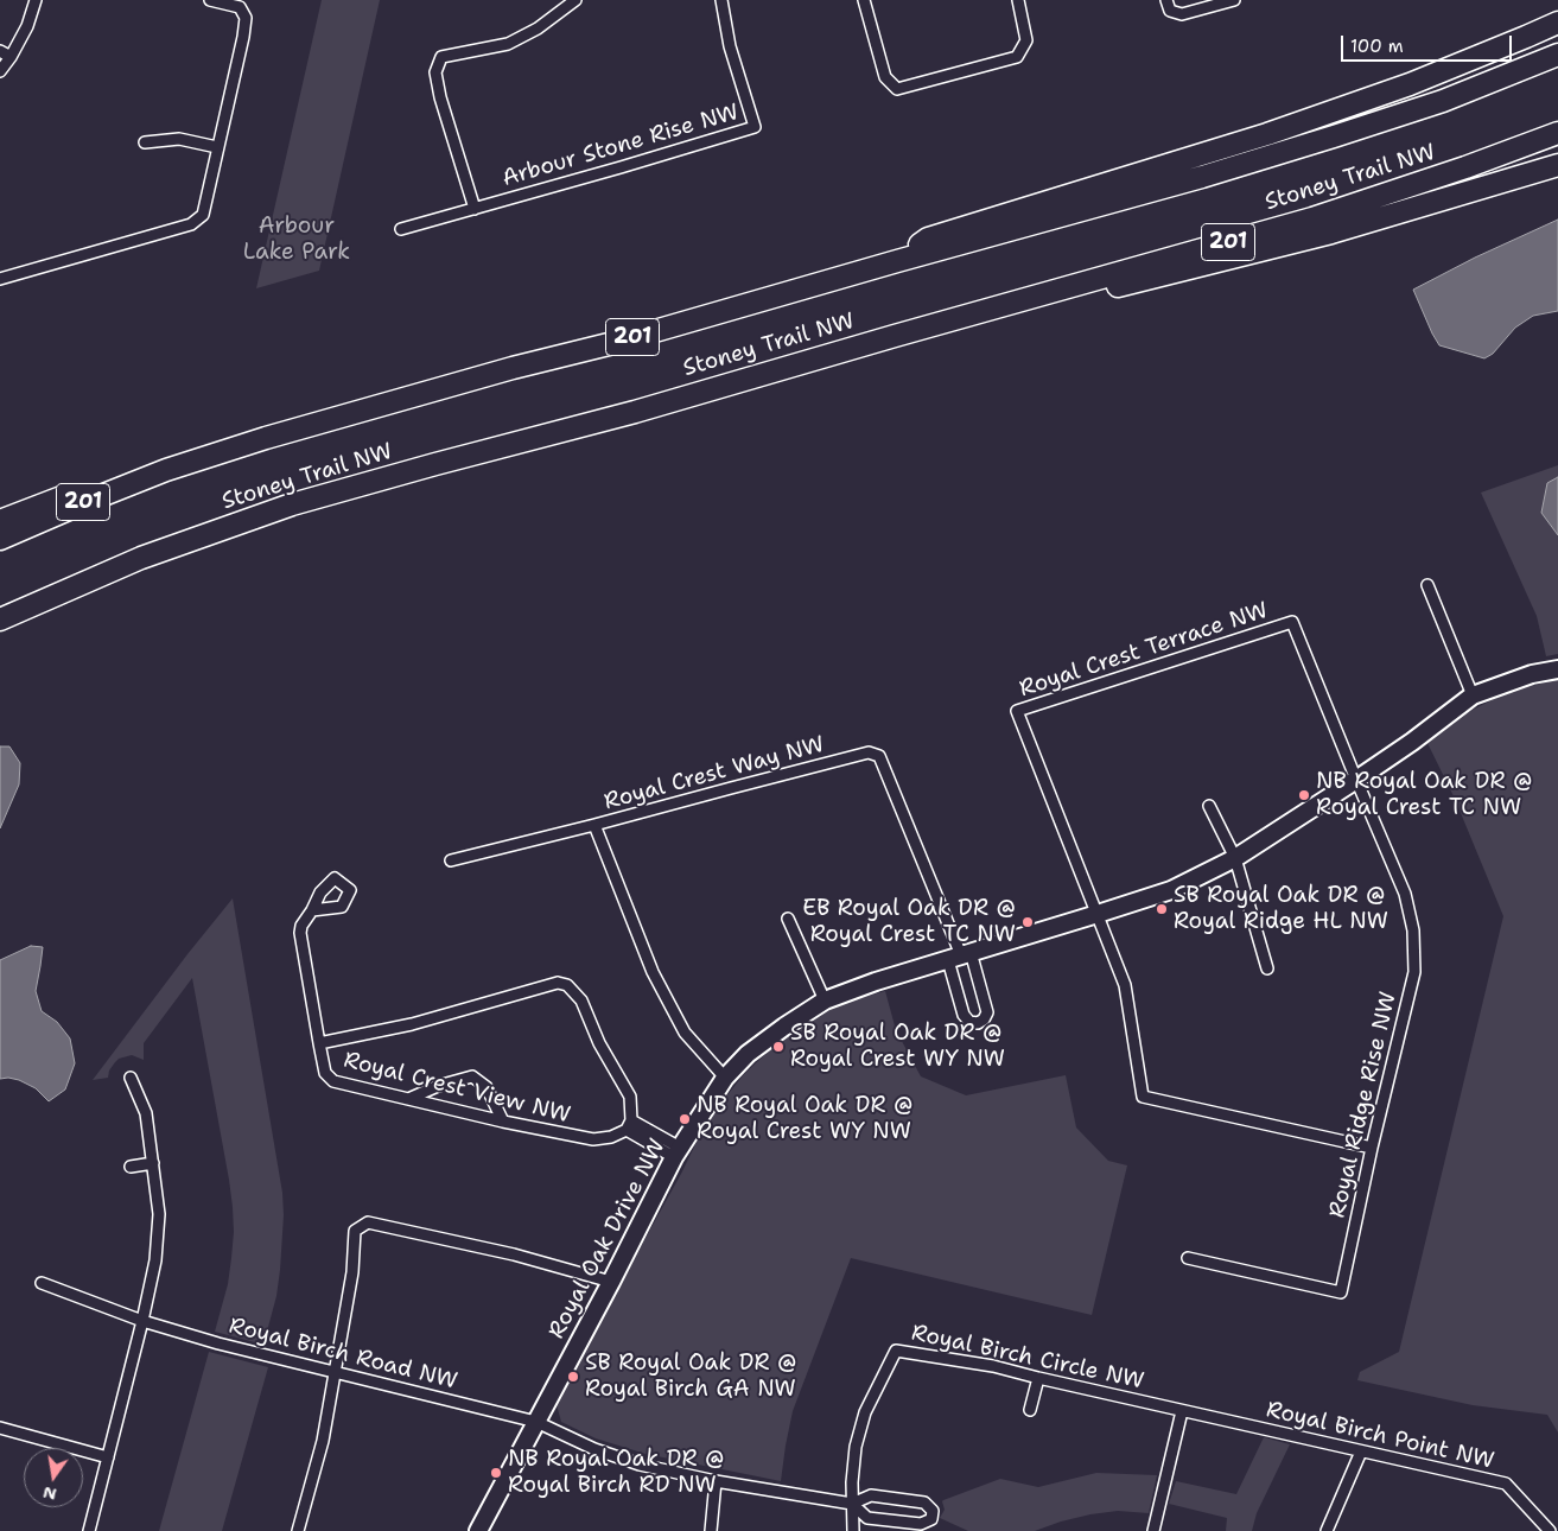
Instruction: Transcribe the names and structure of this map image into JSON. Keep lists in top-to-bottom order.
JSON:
{
  "streets": {
    "highway": ["Stoney Trail NW", "201"],
    "street": [
      "Arbour Stone Rise NW",
      "Royal Crest Terrace NW",
      "Royal Crest Way NW",
      "Royal Crest View NW",
      "Royal Ridge Rise NW",
      "Royal Oak Drive NW",
      "Royal Birch Road NW",
      "Royal Birch Circle NW",
      "Royal Birch Point NW"
    ]
  },
  "crossings": [
    ["Royal Crest Terrace NW", "Royal Ridge Rise NW"],
    ["Royal Crest Terrace NW", "Royal Oak Drive NW"],
    ["Royal Crest Way NW", "Royal Oak Drive NW"],
    ["Royal Ridge Rise NW", "Royal Oak Drive NW"],
    ["Royal Oak Drive NW", "Royal Birch Road NW"],
    ["Royal Birch Road NW", "Royal Birch Circle NW"],
    ["Royal Birch Circle NW", "Royal Birch Point NW"]
  ],
  "parks": ["Arbour Lake Park"],
  "places": [
    "NB Royal Oak DR @ Royal Crest TC NW",
    "SB Royal Oak DR @ Royal Ridge HL NW",
    "EB Royal Oak DR @ Royal Crest TC NW",
    "SB Royal Oak DR @ Royal Crest WY NW",
    "NB Royal Oak DR @ Royal Crest WY NW",
    "SB Royal Oak DR @ Royal Birch GA NW",
    "NB Royal Oak DR @ Royal Birch RD NW"
  ],
  "scale_bar": "100 m",
  "north": "bottom"
}
